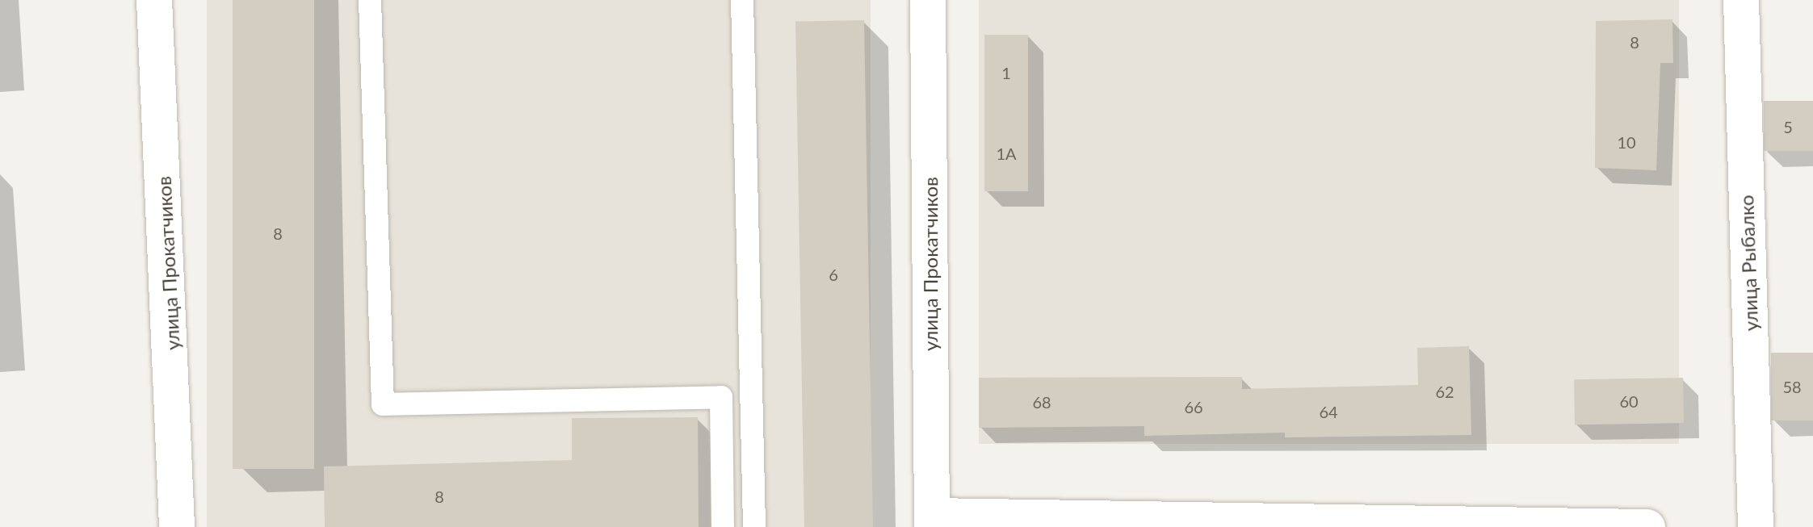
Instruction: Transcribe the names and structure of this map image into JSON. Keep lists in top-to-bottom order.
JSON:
{
  "streets": {
    "street": ["улица Прокатчиков", "улица Рыбалко"]
  },
  "house_numbers": [
    "8",
    "1",
    "5",
    "10",
    "1А",
    "8",
    "6",
    "58",
    "62",
    "60",
    "68",
    "66",
    "64",
    "8"
  ]
}
